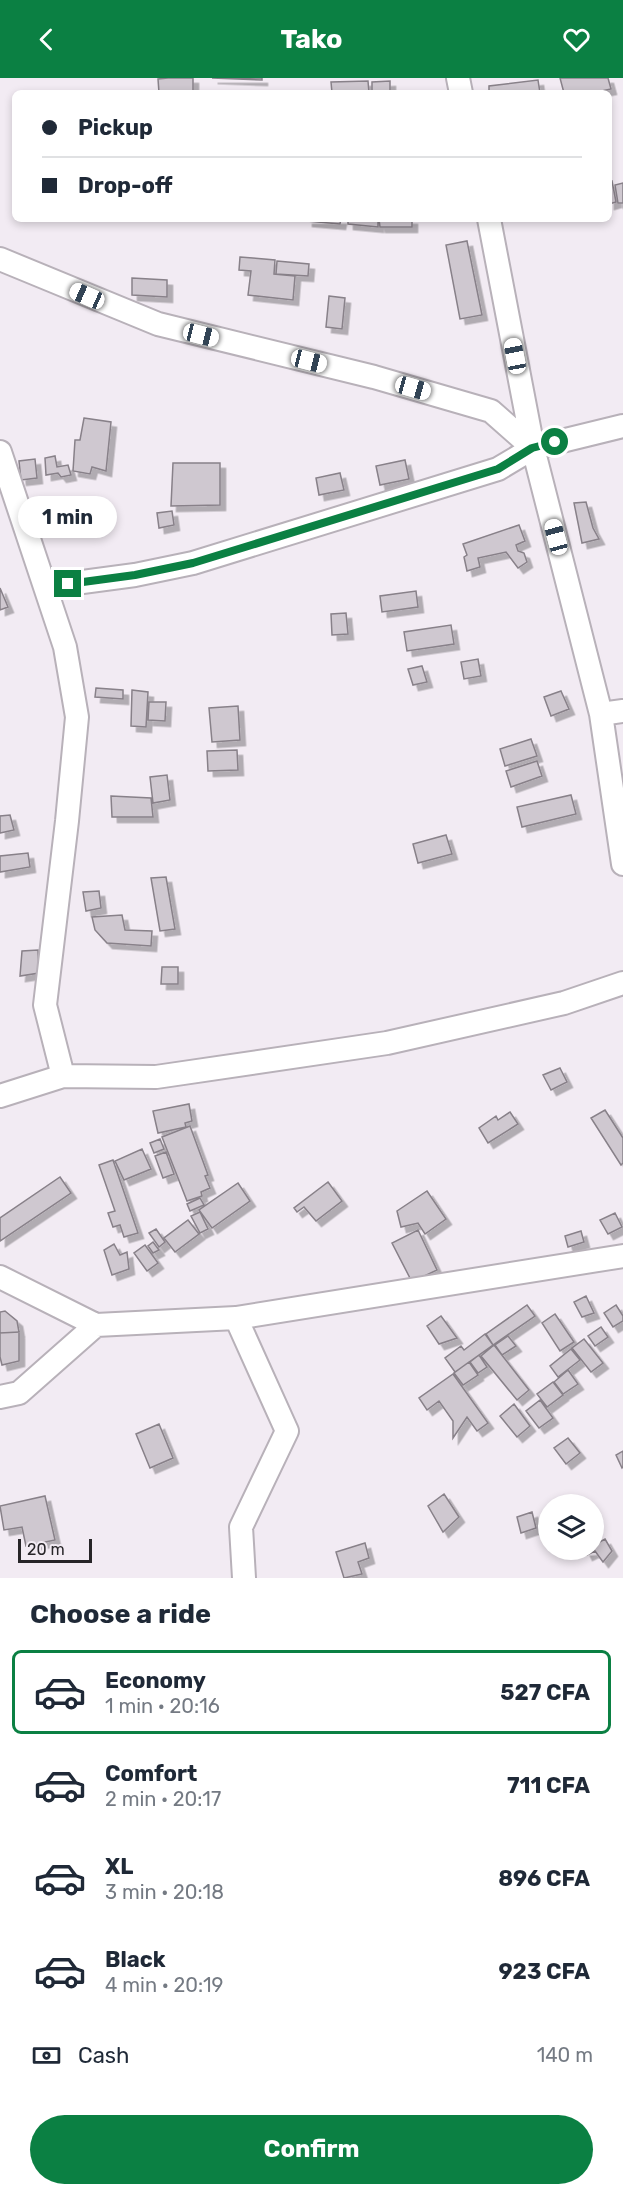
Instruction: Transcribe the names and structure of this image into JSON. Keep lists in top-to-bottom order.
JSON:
{
  "scale_bar": "20 m",
  "page": {
    "header": "Tako",
    "banner": ["Pickup", "Drop-off"],
    "bubble": "1 min",
    "scale": "20 m",
    "heading": "Choose a ride",
    "list": [
      {
        "name": "Economy",
        "note": "1 min · 20:16",
        "value": "527 CFA"
      },
      {
        "name": "Comfort",
        "note": "2 min · 20:17",
        "value": "711 CFA"
      },
      {
        "name": "XL",
        "note": "3 min · 20:18",
        "value": "896 CFA"
      },
      {
        "name": "Black",
        "note": "4 min · 20:19",
        "value": "923 CFA"
      }
    ],
    "pay": ["Cash", "140 m"],
    "buttons": "Confirm"
  }
}
